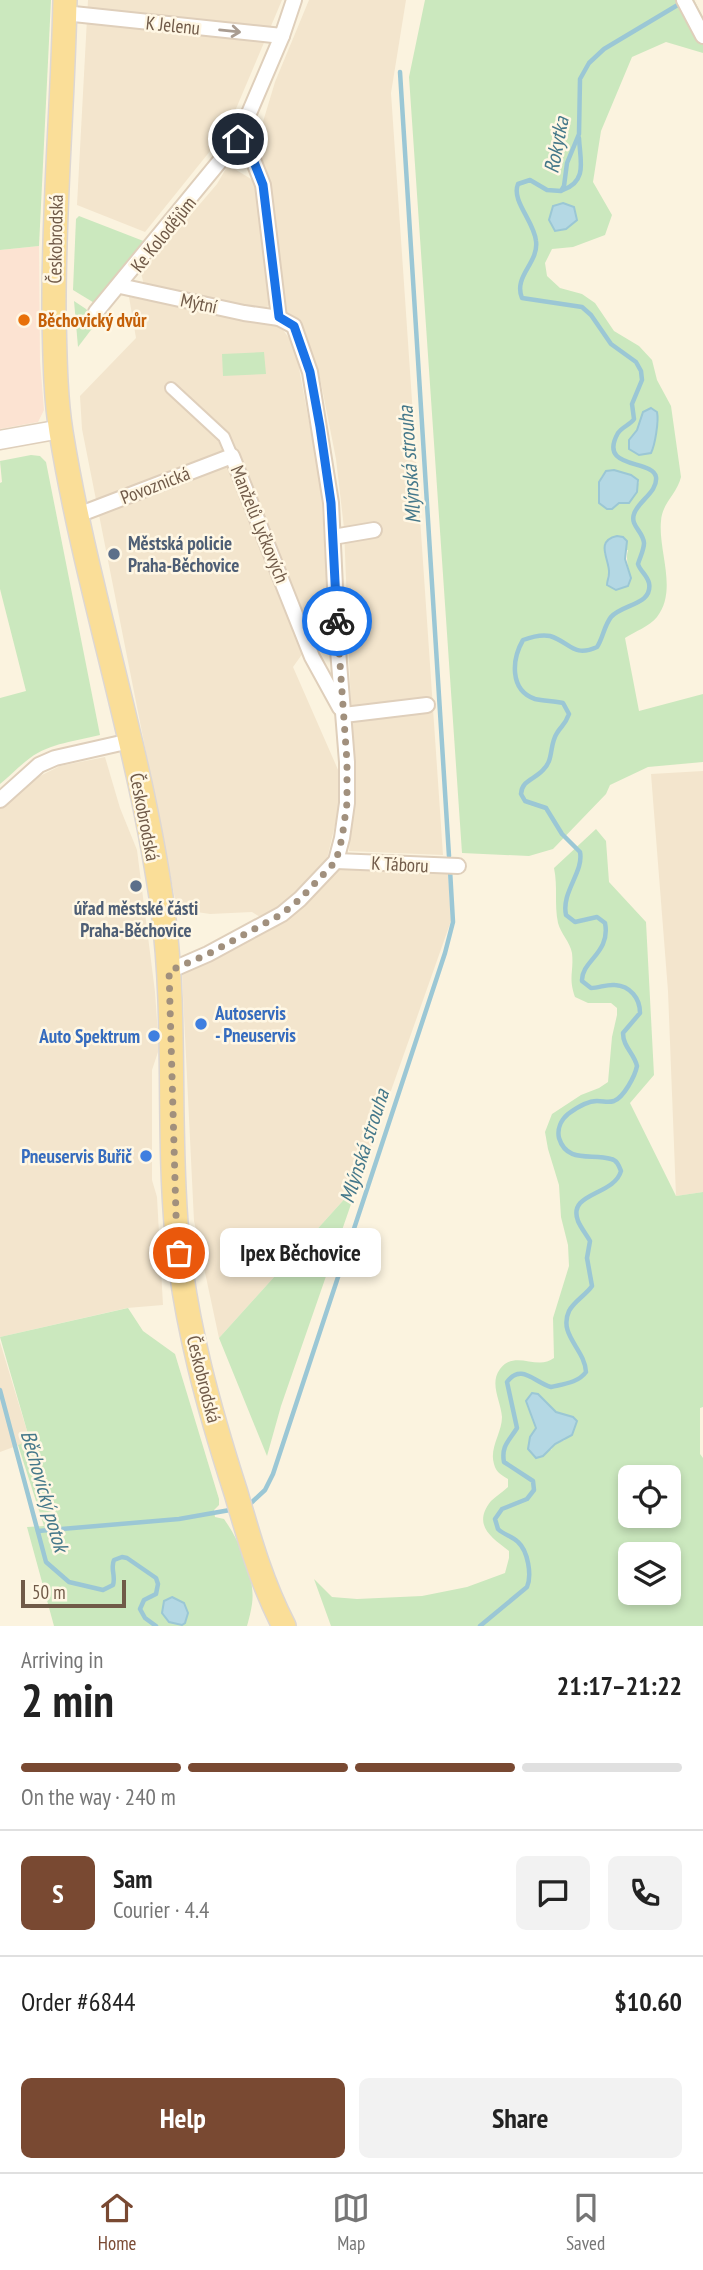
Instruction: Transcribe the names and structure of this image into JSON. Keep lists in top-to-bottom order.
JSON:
{
  "streets": {
    "main road": ["Českobrodská"],
    "street": [
      "K Jelenu",
      "Ke Kolodějům",
      "Mýtní",
      "Povoznická",
      "Manželů Lyčkových",
      "K Táboru"
    ]
  },
  "crossings": [
    ["K Jelenu", "Ke Kolodějům"],
    ["K Jelenu", "Českobrodská"],
    ["Ke Kolodějům", "Mýtní"],
    ["Českobrodská", "Povoznická"],
    ["Povoznická", "Manželů Lyčkových"]
  ],
  "one_way": ["K Jelenu"],
  "water": ["Rokytka", "Mlýnská strouha", "Běchovický potok"],
  "places": [
    "Běchovický dvůr",
    "Městská policie Praha-Běchovice",
    "úřad městské části Praha-Běchovice",
    "Autoservis - Pneuservis",
    "Auto Spektrum",
    "Pneuservis Buřič",
    "Ipex Běchovice"
  ],
  "scale_bar": "50 m",
  "page": {
    "bubble": "Ipex Běchovice",
    "scale": "50 m",
    "heading": ["2 min", "Arriving in", "21:17–21:22"],
    "panel": [
      "Sam",
      "Courier · 4.4",
      "Order #6844",
      "$10.60"
    ],
    "bar": "On the way · 240 m",
    "round": "S",
    "buttons": ["Help", "Share"],
    "tabs": ["Home", "Map", "Saved"]
  }
}
